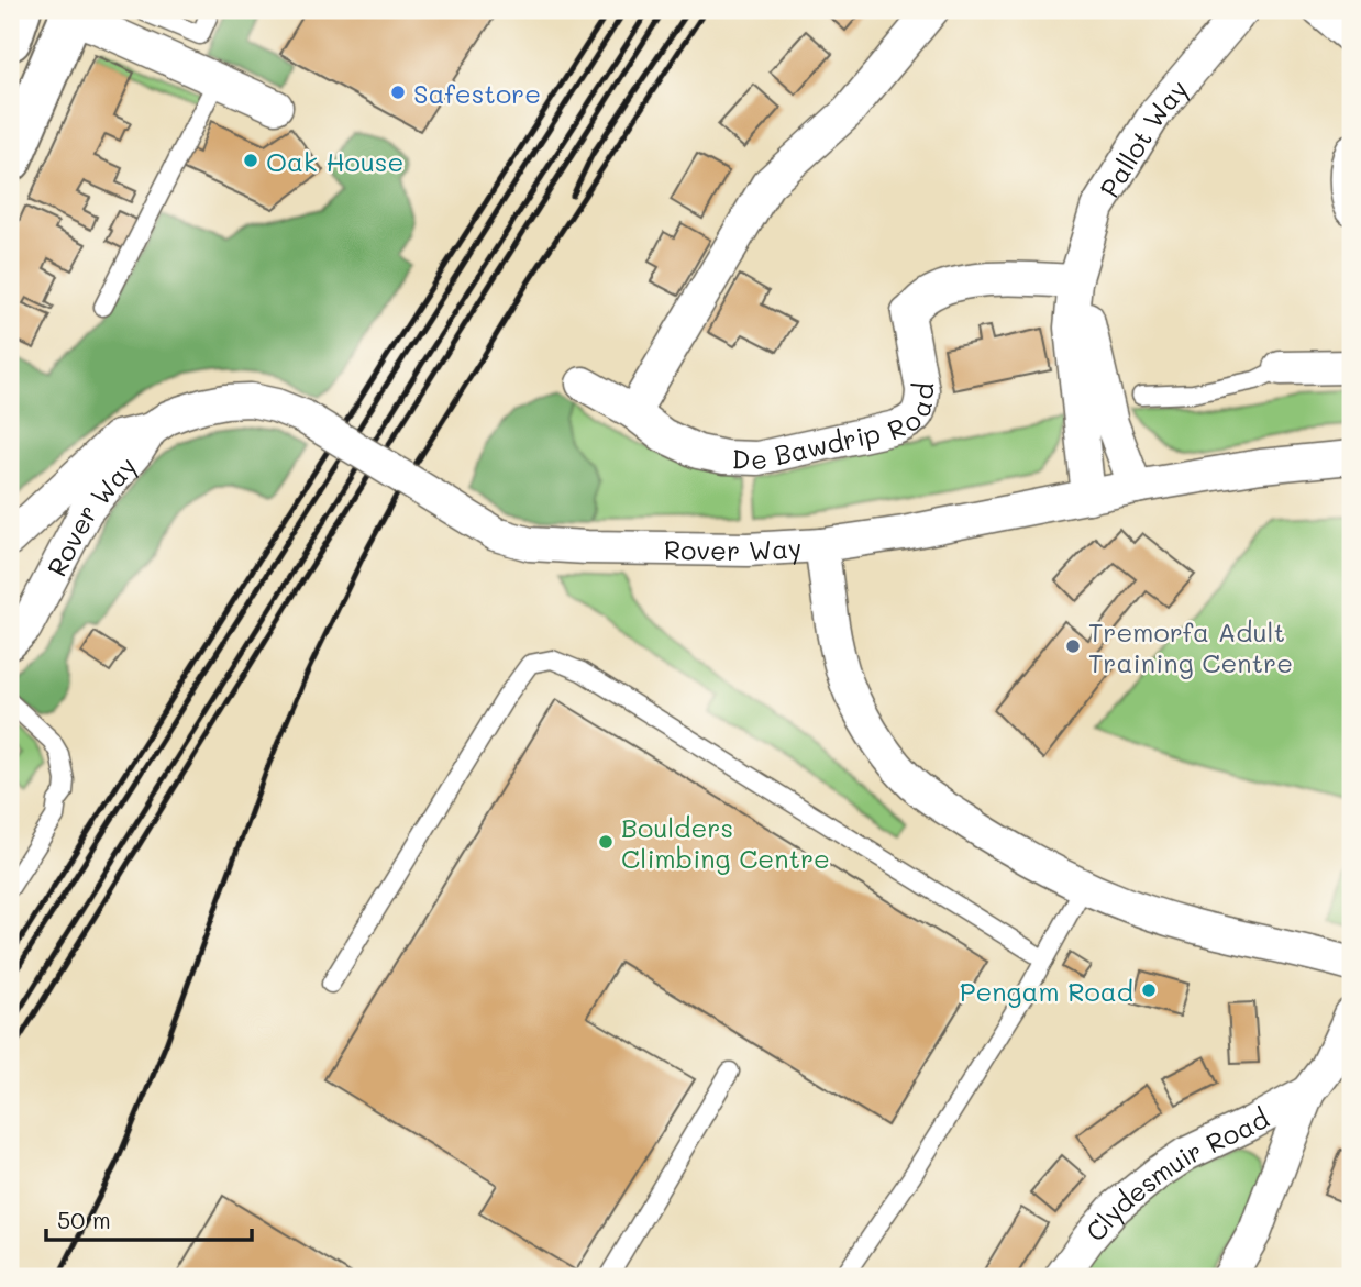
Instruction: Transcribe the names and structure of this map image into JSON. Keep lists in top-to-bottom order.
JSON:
{
  "streets": {
    "street": [
      "Pallot Way",
      "De Bawdrip Road",
      "Rover Way",
      "Clydesmuir Road"
    ]
  },
  "crossings": [
    ["Pallot Way", "De Bawdrip Road"],
    ["Pallot Way", "Rover Way"]
  ],
  "places": [
    "Safestore",
    "Oak House",
    "Tremorfa Adult Training Centre",
    "Boulders Climbing Centre",
    "Pengam Road"
  ],
  "scale_bar": "50 m"
}
